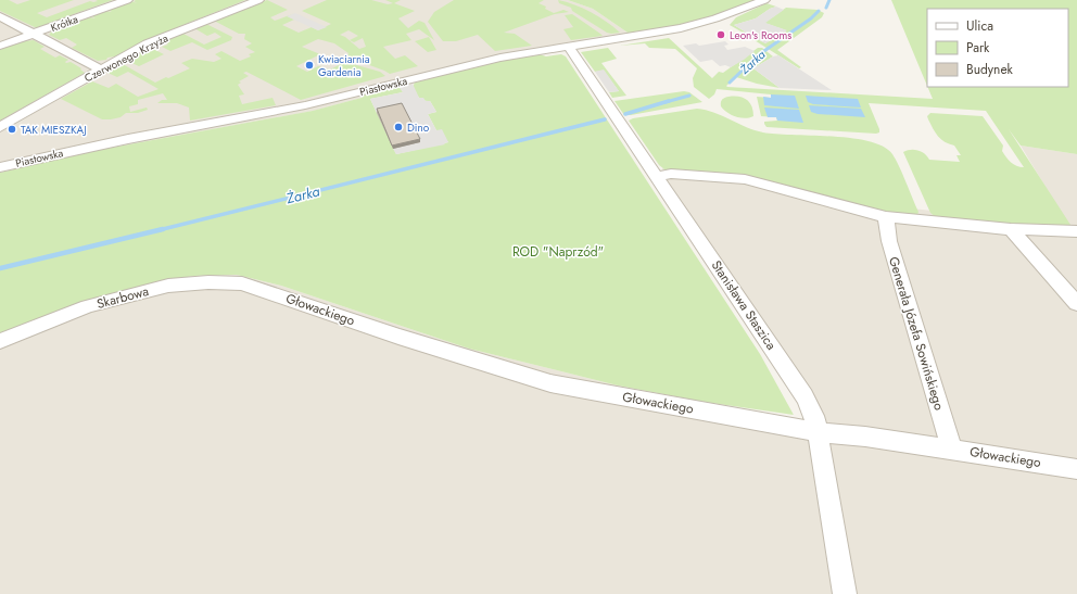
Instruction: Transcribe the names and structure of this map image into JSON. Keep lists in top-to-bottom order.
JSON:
{
  "streets": {
    "street": [
      "Krótka",
      "Czerwonego Krzyża",
      "Piastowska",
      "Skarbowa",
      "Stanisława Staszica",
      "Głowackiego",
      "Generała Józefa Sowińskiego"
    ]
  },
  "crossings": [
    ["Piastowska", "Stanisława Staszica"],
    ["Skarbowa", "Głowackiego"],
    ["Stanisława Staszica", "Głowackiego"],
    ["Głowackiego", "Generała Józefa Sowińskiego"]
  ],
  "water": ["Żarka"],
  "parks": ["ROD \"Naprzód\""],
  "places": [
    "Leon's Rooms",
    "Kwiaciarnia Gardenia",
    "Dino",
    "TAK MIESZKAJ"
  ],
  "legend": ["Ulica", "Park", "Budynek"]
}
